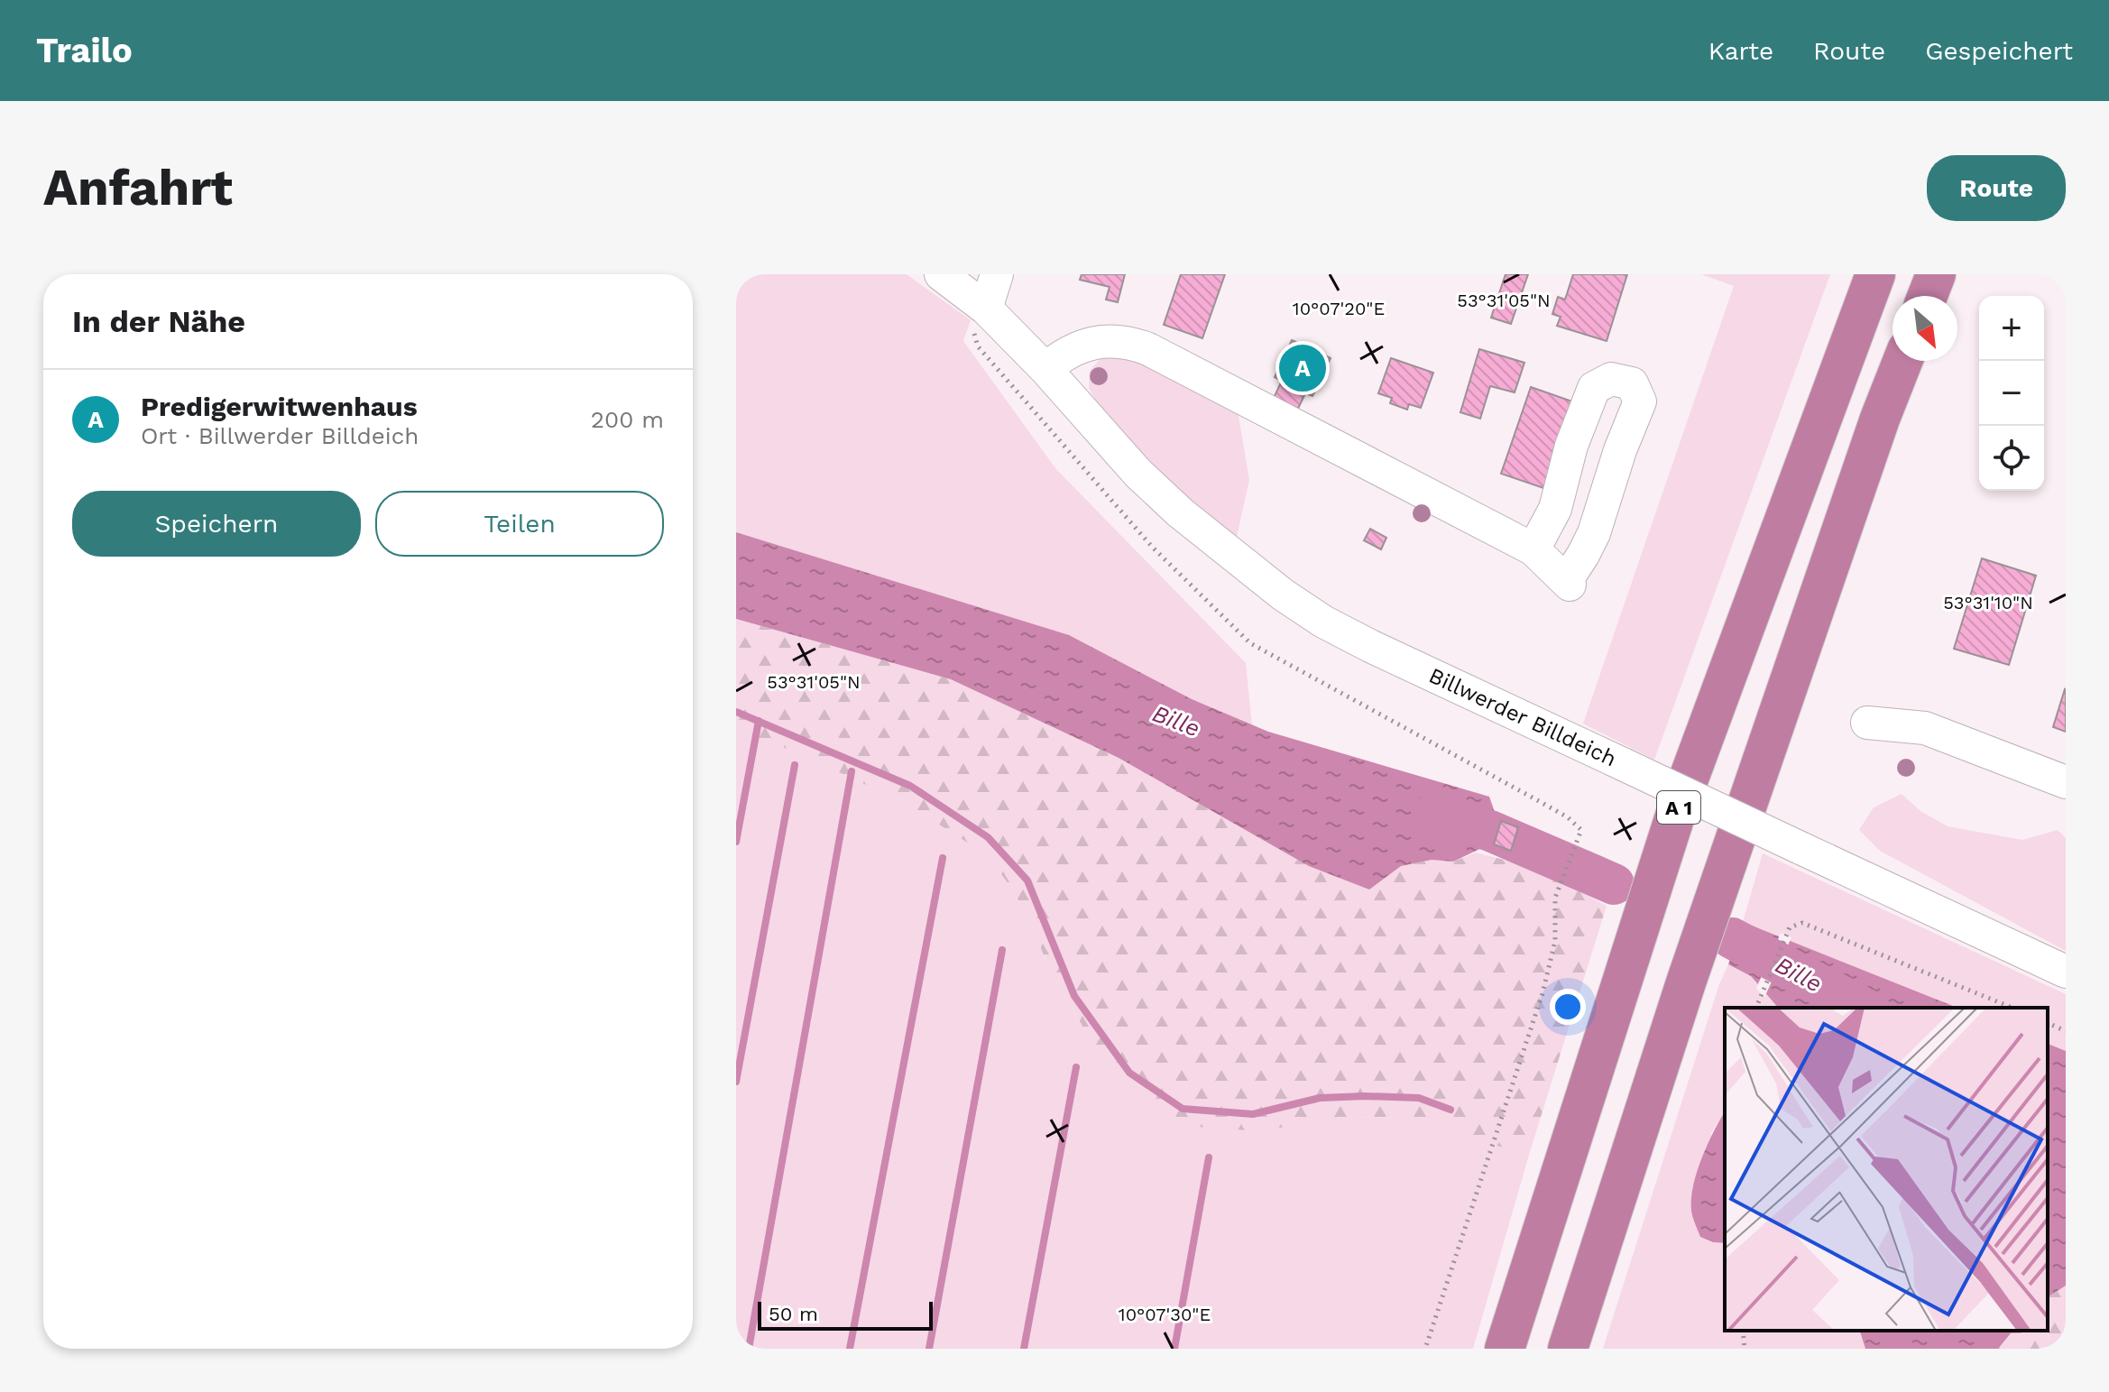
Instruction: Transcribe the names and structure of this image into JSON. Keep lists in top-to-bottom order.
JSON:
{
  "streets": {
    "highway": ["A 1"],
    "street": ["Billwerder Billdeich"]
  },
  "water": ["Bille"],
  "scale_bar": "50 m",
  "north": "bottom right",
  "page": {
    "header": "Trailo",
    "nav": ["Karte", "Route", "Gespeichert"],
    "buttons": [
      "Route",
      ["Speichern", "Teilen"]
    ],
    "title": "Anfahrt",
    "heading": "In der Nähe",
    "map_buttons": ["+", "−"],
    "pins": "A",
    "list": [
      {
        "mark": "A",
        "name": "Predigerwitwenhaus",
        "note": "Ort · Billwerder Billdeich",
        "value": "200 m"
      }
    ],
    "scale": "50 m"
  },
  "coordinates": [
    "53°31'05\"N",
    "10°07'20\"E",
    "53°31'10\"N",
    "10°07'30\"E"
  ]
}
